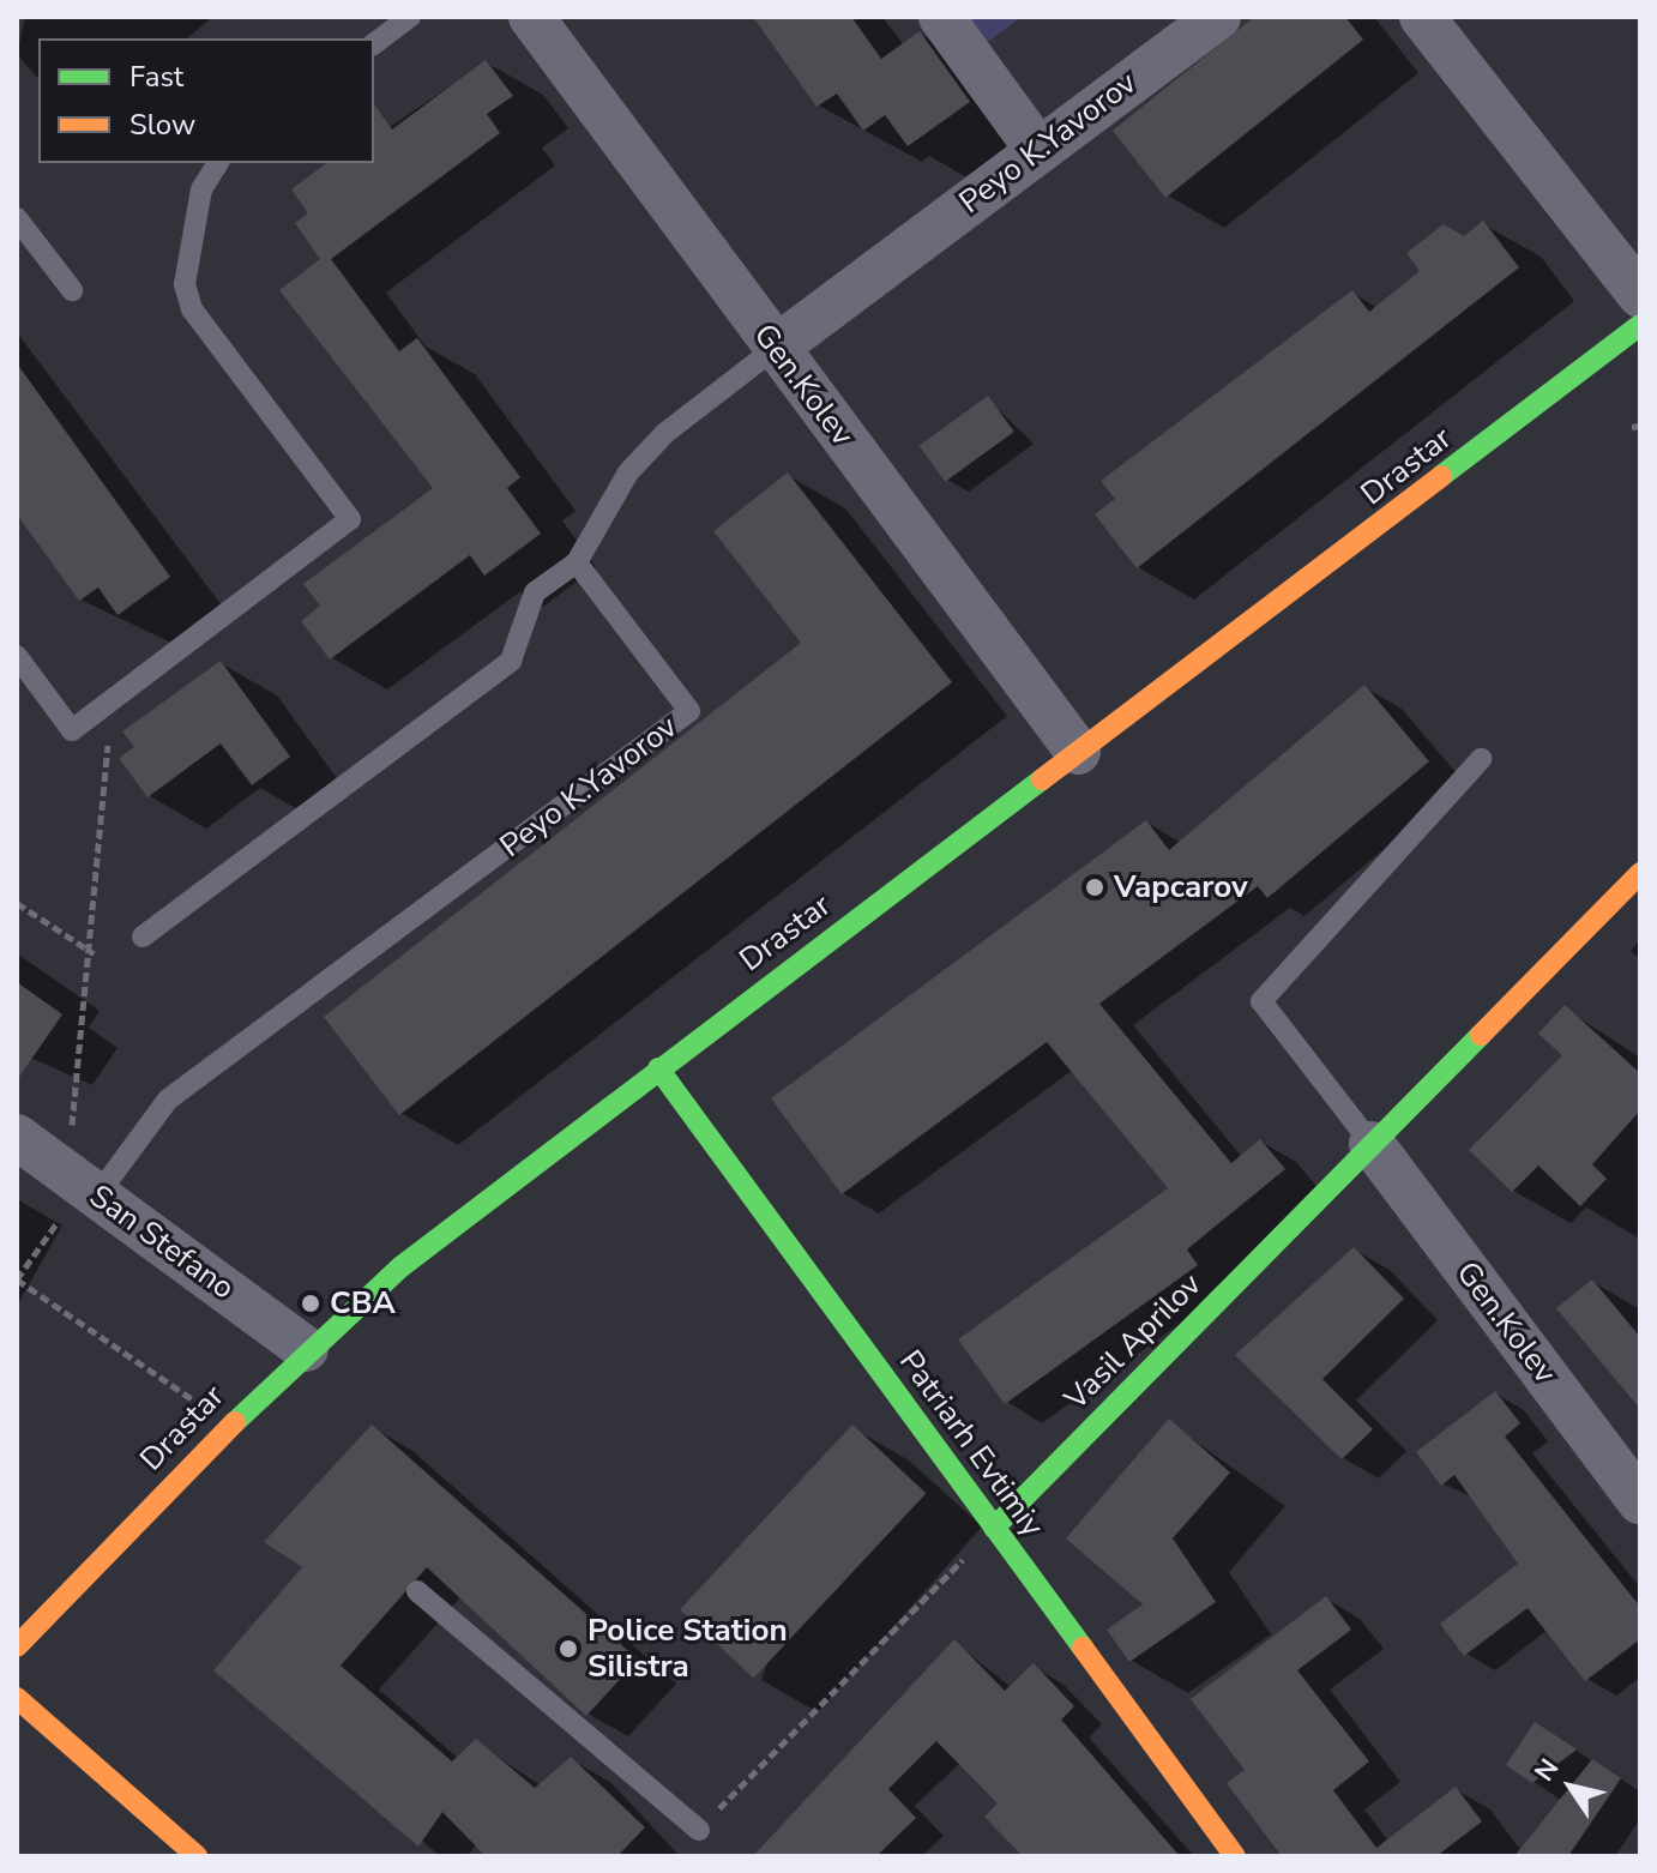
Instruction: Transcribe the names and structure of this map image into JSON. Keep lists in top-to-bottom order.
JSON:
{
  "streets": {
    "street": [
      "Peyo K.Yavorov",
      "Gen.Kolev",
      "Drastar",
      "San Stefano",
      "Vasil Aprilov",
      "Patriarh Evtimiy"
    ]
  },
  "crossings": [
    ["Peyo K.Yavorov", "Gen.Kolev"],
    ["Peyo K.Yavorov", "San Stefano"],
    ["Gen.Kolev", "Drastar"],
    ["Gen.Kolev", "Vasil Aprilov"],
    ["Drastar", "San Stefano"],
    ["Drastar", "Patriarh Evtimiy"],
    ["Vasil Aprilov", "Patriarh Evtimiy"]
  ],
  "places": ["Vapcarov", "CBA", "Police Station Silistra"],
  "legend": ["Fast", "Slow"],
  "north": "top left"
}
